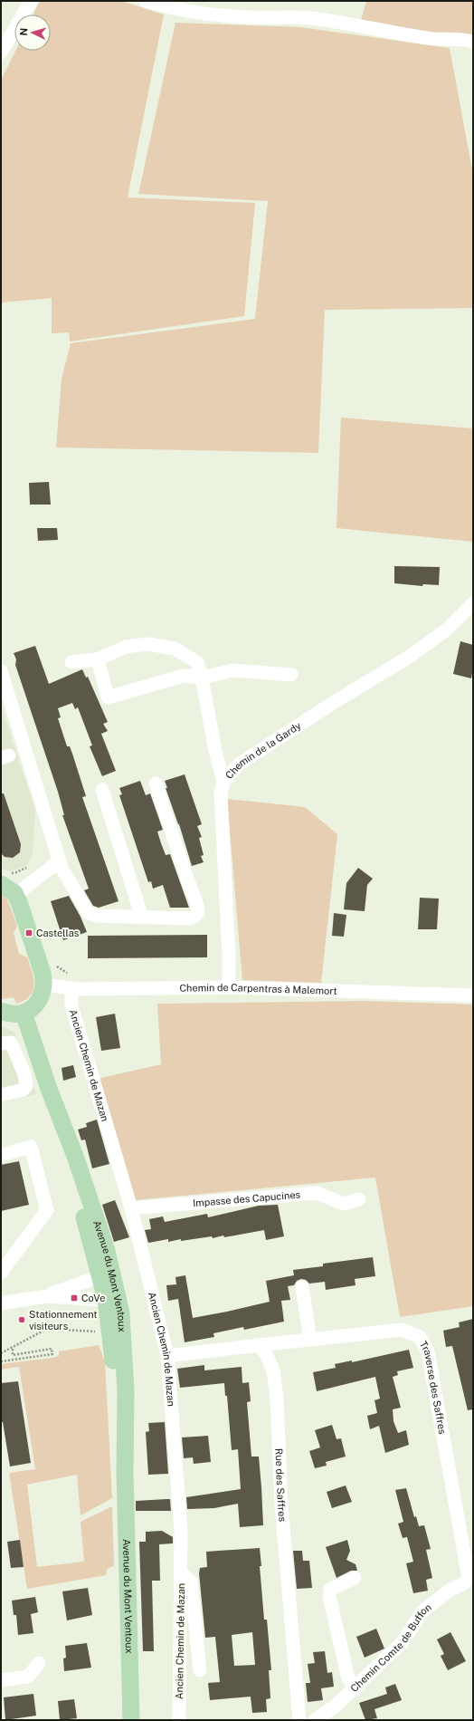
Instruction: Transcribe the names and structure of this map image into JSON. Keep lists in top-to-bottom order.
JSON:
{
  "streets": {
    "main road": ["Avenue du Mont Ventoux"],
    "street": [
      "Chemin de la Gardy",
      "Chemin de Carpentras à Malemort",
      "Ancien Chemin de Mazan",
      "Impasse des Capucines",
      "Traverse des Saffres",
      "Rue des Saffres",
      "Chemin Comte de Buffon"
    ]
  },
  "crossings": [
    ["Chemin de la Gardy", "Chemin de Carpentras à Malemort"],
    ["Chemin de Carpentras à Malemort", "Ancien Chemin de Mazan"],
    ["Ancien Chemin de Mazan", "Impasse des Capucines"],
    ["Traverse des Saffres", "Rue des Saffres"],
    ["Traverse des Saffres", "Chemin Comte de Buffon"]
  ],
  "places": {
    "transit": ["Castellas", "CoVe"],
    "other": ["Stationnement visiteurs"]
  },
  "north": "left"
}
